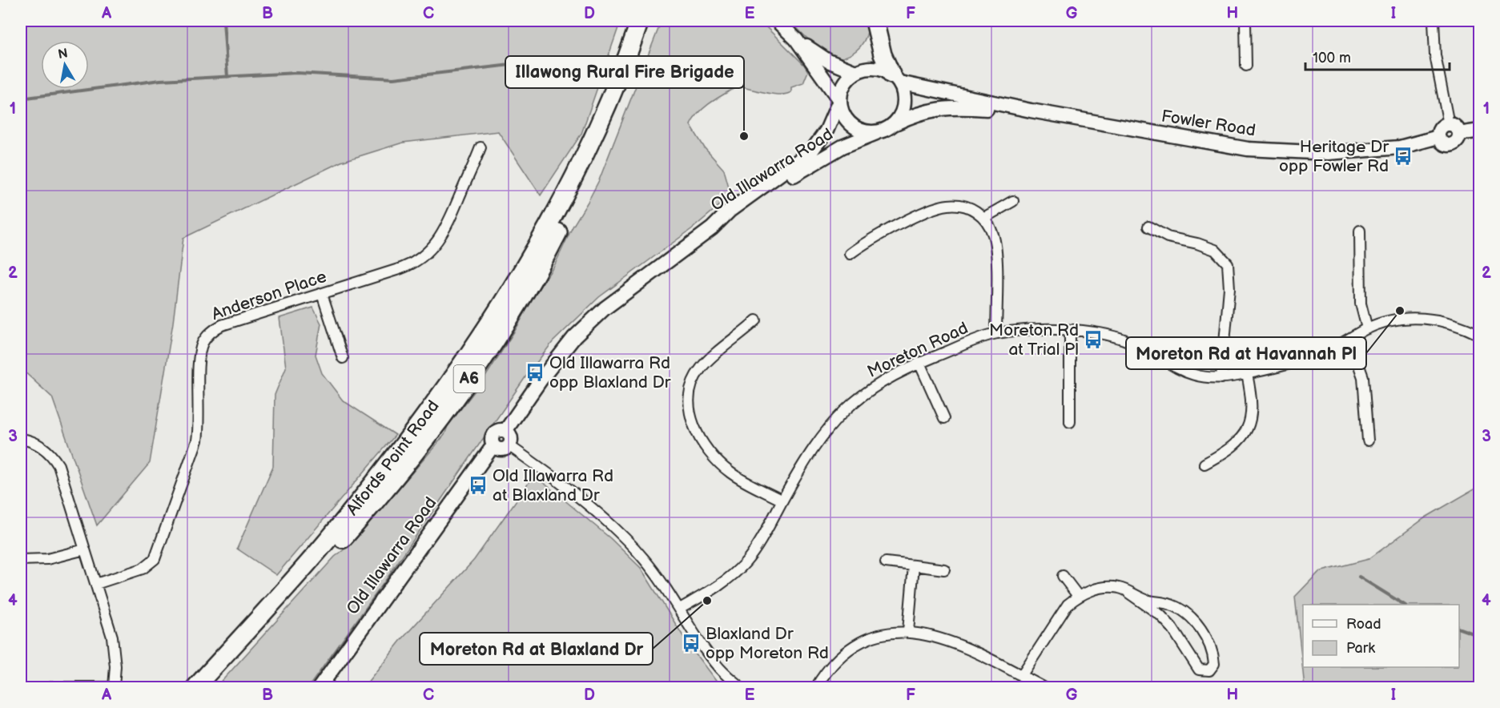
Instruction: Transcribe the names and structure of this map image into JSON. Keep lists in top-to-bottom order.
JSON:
{
  "streets": {
    "highway": ["A6", "Alfords Point Road"],
    "street": [
      "Fowler Road",
      "Old Illawarra Road",
      "Anderson Place",
      "Moreton Road"
    ]
  },
  "crossings": [
    ["Fowler Road", "Old Illawarra Road"]
  ],
  "places": {
    "other": ["Illawong Rural Fire Brigade", "Moreton Rd at Havannah Pl", "Moreton Rd at Blaxland Dr"],
    "bus stop": [
      "Heritage Dr opp Fowler Rd",
      "Moreton Rd at Trial Pl",
      "Old Illawarra Rd opp Blaxland Dr",
      "Old Illawarra Rd at Blaxland Dr",
      "Blaxland Dr opp Moreton Rd"
    ]
  },
  "legend": ["Road", "Park"],
  "scale_bar": "100 m",
  "north": "top",
  "grid": {
    "columns": [
      "A",
      "B",
      "C",
      "D",
      "E",
      "F",
      "G",
      "H",
      "I"
    ],
    "rows": [
      "1",
      "2",
      "3",
      "4"
    ]
  }
}
